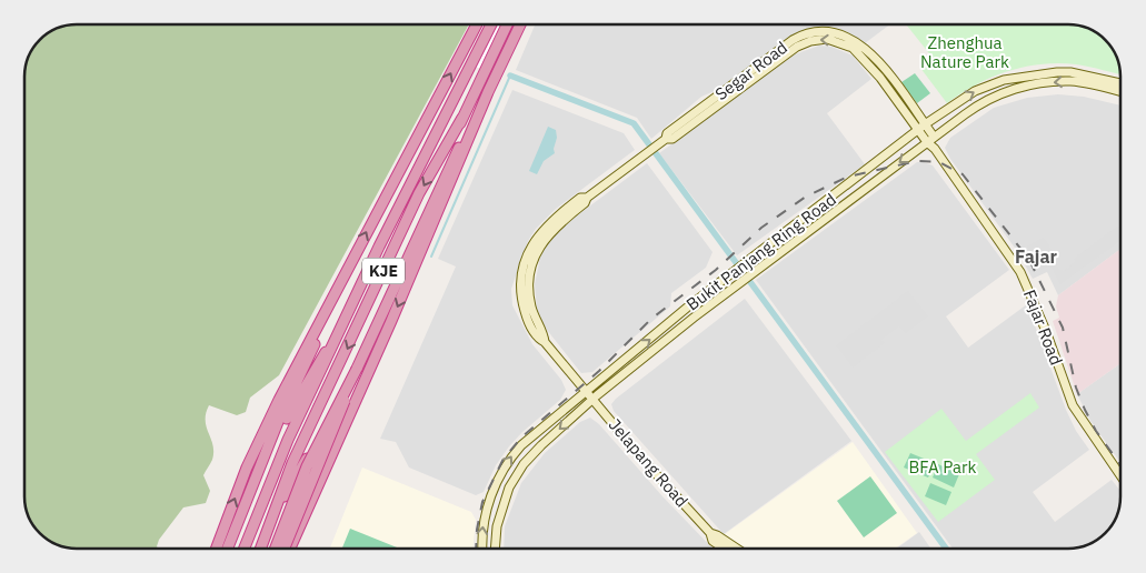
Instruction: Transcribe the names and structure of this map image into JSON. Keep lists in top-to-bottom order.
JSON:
{
  "streets": {
    "highway": ["KJE"],
    "street": [
      "Segar Road",
      "Bukit Panjang Ring Road",
      "Fajar Road",
      "Jelapang Road"
    ]
  },
  "crossings": [
    ["Segar Road", "Bukit Panjang Ring Road"],
    ["Segar Road", "Fajar Road"],
    ["Segar Road", "Jelapang Road"],
    ["Bukit Panjang Ring Road", "Fajar Road"],
    ["Bukit Panjang Ring Road", "Jelapang Road"]
  ],
  "districts": ["Fajar"],
  "parks": ["Zhenghua Nature Park", "BFA Park"]
}
